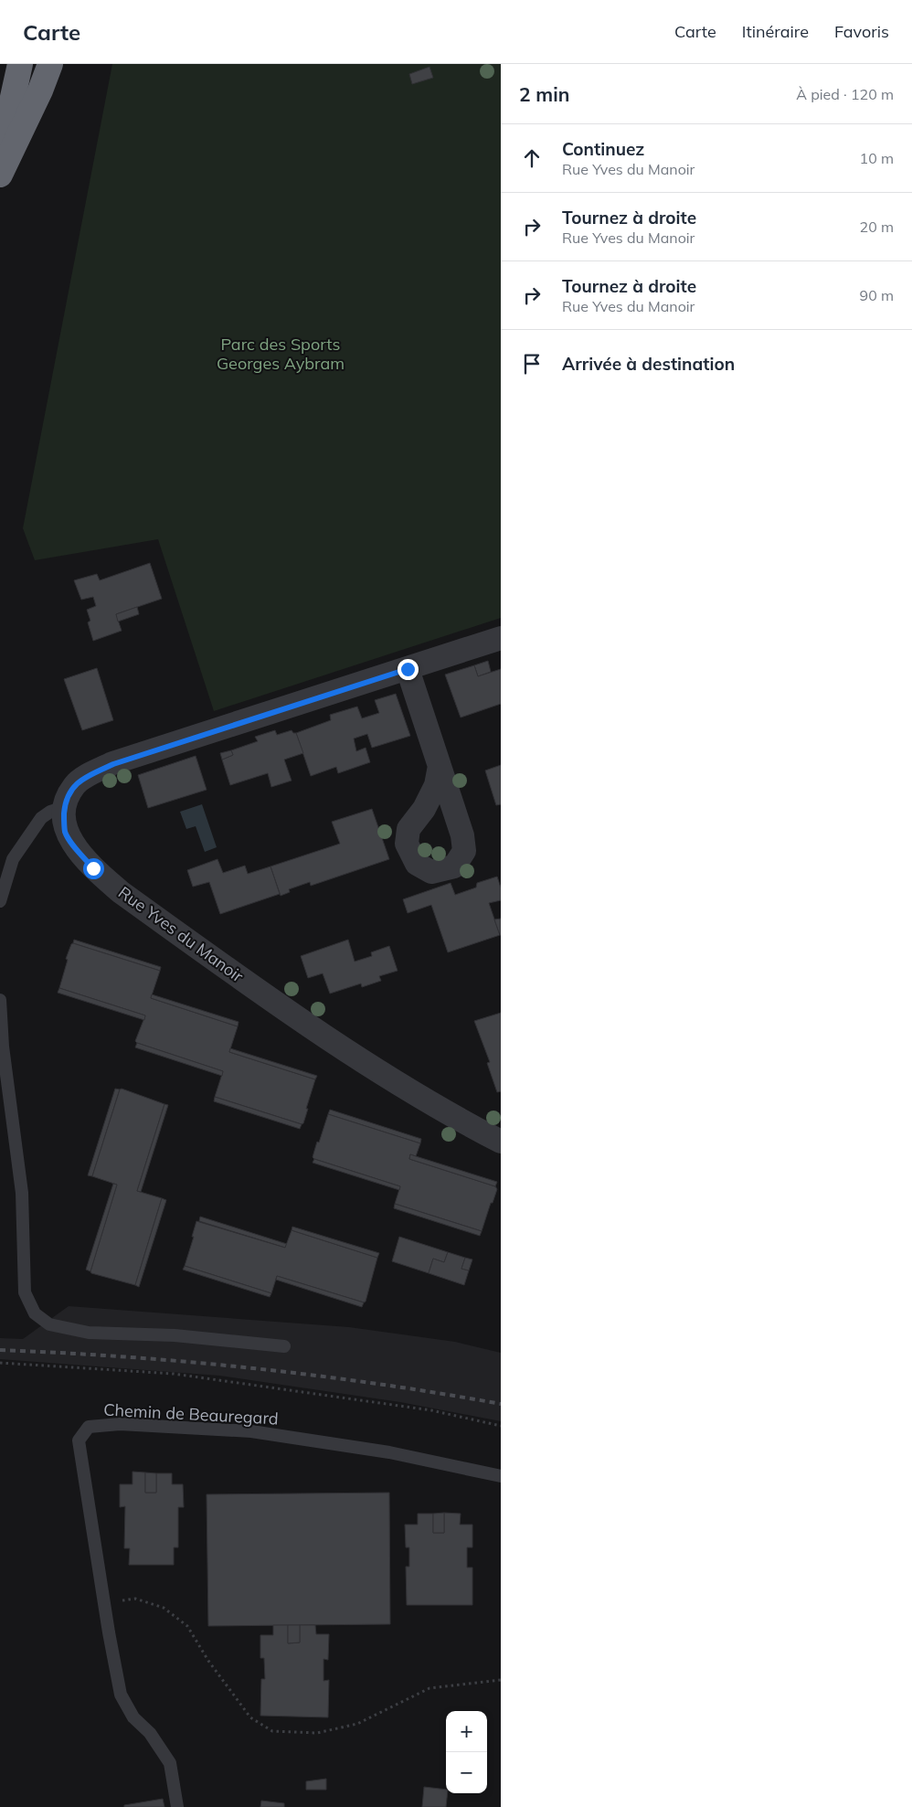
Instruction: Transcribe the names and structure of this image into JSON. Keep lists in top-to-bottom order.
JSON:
{
  "streets": {
    "street": ["Rue Yves du Manoir"],
    "lane": ["Chemin de Beauregard"]
  },
  "parks": ["Parc des Sports Georges Aybram"],
  "page": {
    "header": "Carte",
    "nav": ["Carte", "Itinéraire", "Favoris"],
    "heading": ["2 min", "À pied · 120 m"],
    "list": [
      ["Continuez", "Rue Yves du Manoir", "10 m"],
      ["Tournez à droite", "Rue Yves du Manoir", "20 m"],
      ["Tournez à droite", "Rue Yves du Manoir", "90 m"],
      "Arrivée à destination"
    ],
    "map_buttons": ["+", "−"]
  }
}
